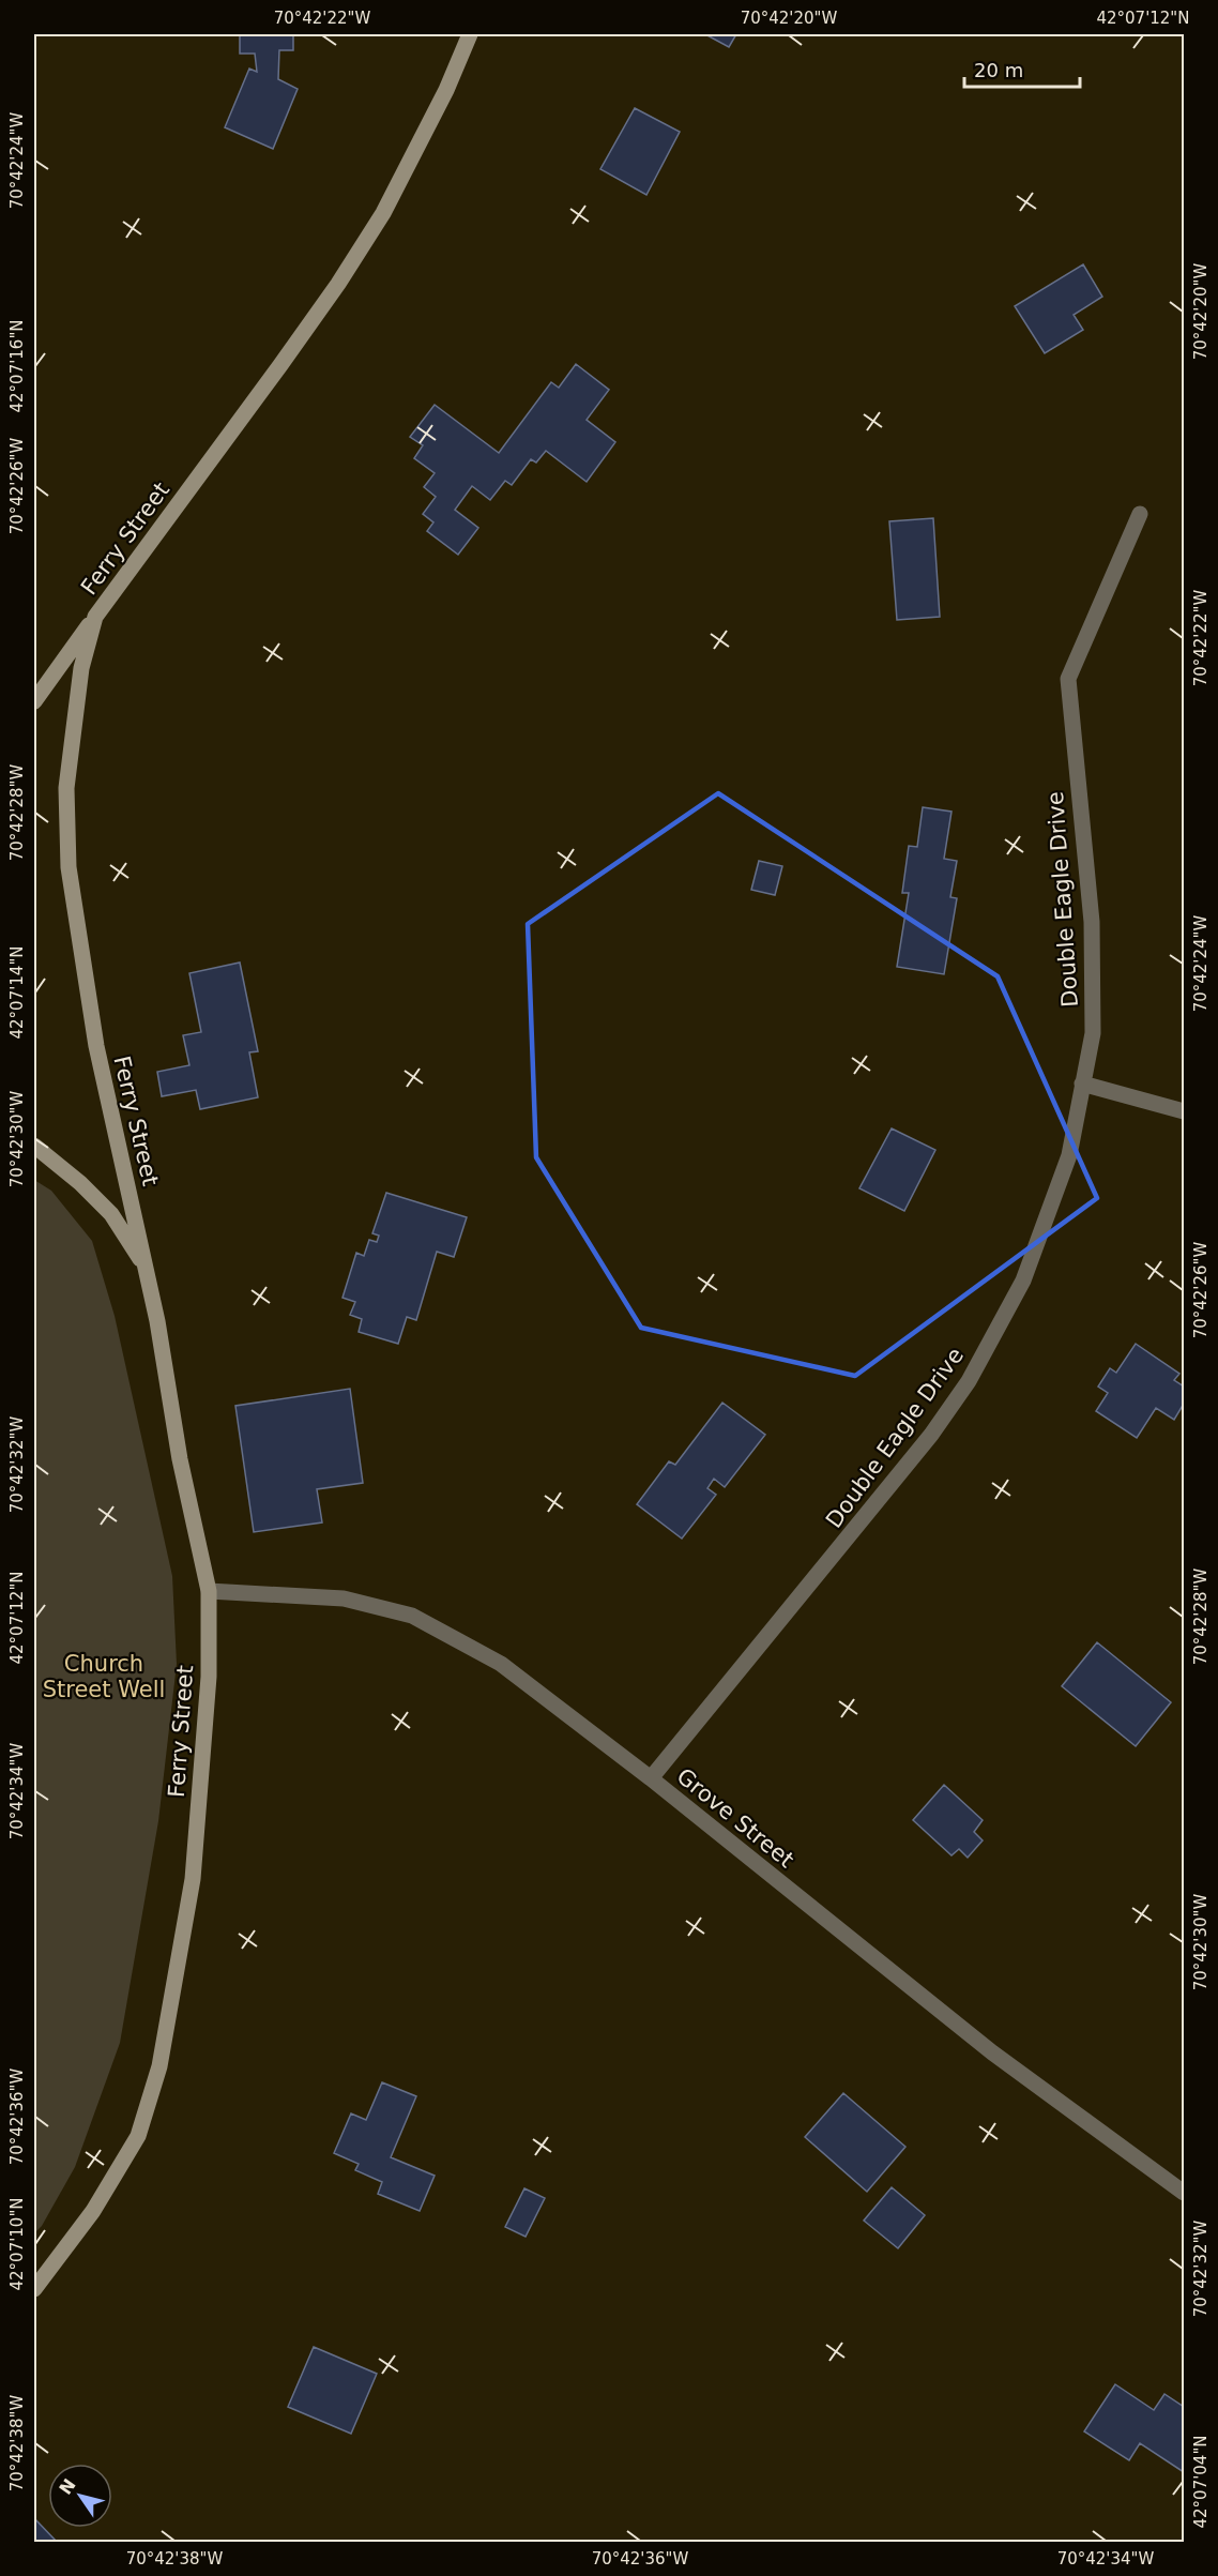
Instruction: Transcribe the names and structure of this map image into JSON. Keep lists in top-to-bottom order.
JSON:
{
  "streets": {
    "street": ["Ferry Street", "Double Eagle Drive", "Grove Street"]
  },
  "crossings": [
    ["Ferry Street", "Grove Street"],
    ["Double Eagle Drive", "Grove Street"]
  ],
  "parks": ["Church Street Well"],
  "scale_bar": "20 m",
  "north": "top left",
  "coordinates": [
    "70°42'22\"W",
    "70°42'20\"W",
    "42°07'12\"N",
    "70°42'24\"W",
    "42°07'16\"N",
    "70°42'26\"W",
    "70°42'28\"W",
    "42°07'14\"N",
    "70°42'30\"W",
    "70°42'32\"W",
    "70°42'34\"W",
    "70°42'36\"W",
    "42°07'10\"N",
    "70°42'38\"W",
    "42°07'04\"N"
  ]
}
